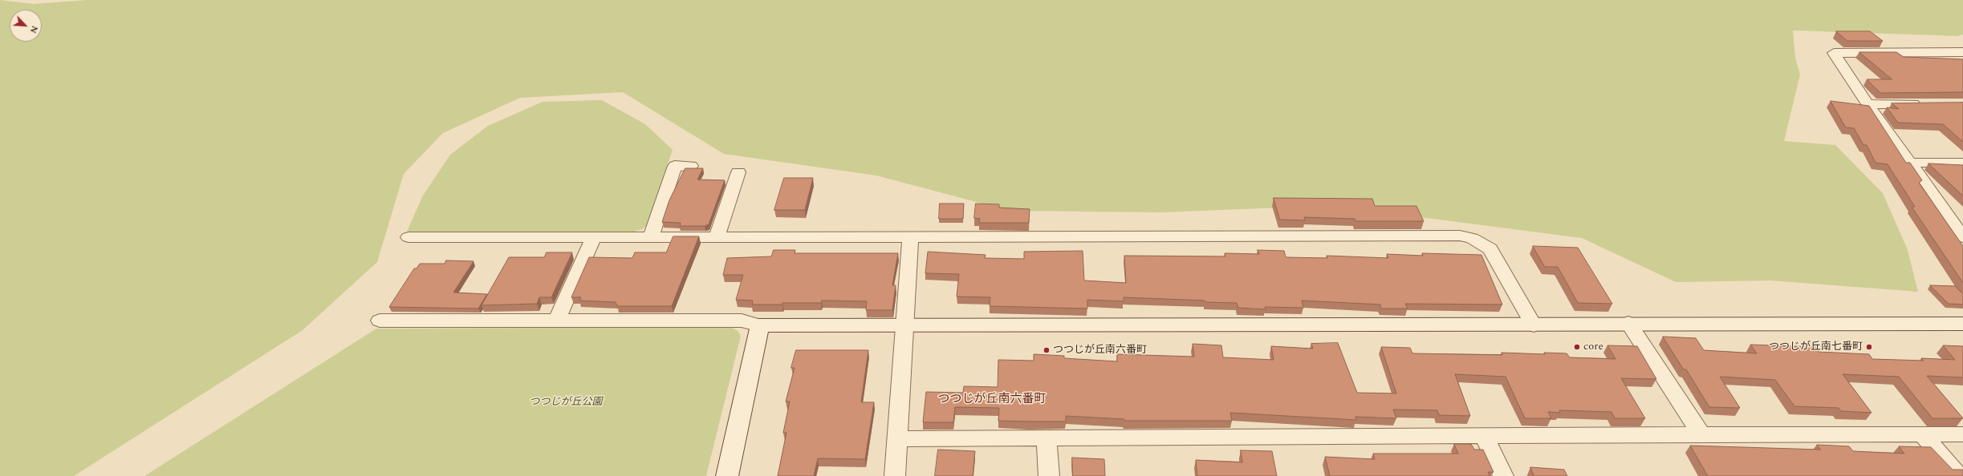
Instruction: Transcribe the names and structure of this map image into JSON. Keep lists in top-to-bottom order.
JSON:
{
  "districts": ["つつじが丘南六番町"],
  "parks": ["つつじが丘公園"],
  "places": ["core", "つつじが丘南七番町", "つつじが丘南六番町"],
  "north": "bottom right"
}
